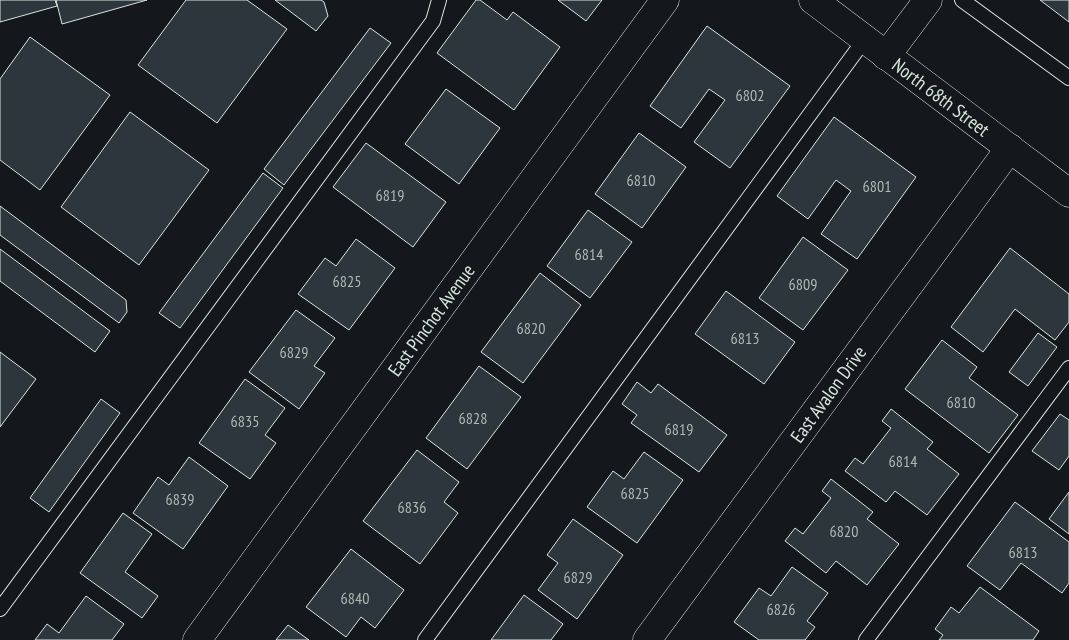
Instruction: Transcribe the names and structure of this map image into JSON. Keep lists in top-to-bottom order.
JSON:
{
  "streets": {
    "street": ["North 68th Street", "East Pinchot Avenue", "East Avalon Drive"]
  },
  "crossings": [
    ["North 68th Street", "East Avalon Drive"]
  ],
  "house_numbers": [
    "6802",
    "6810",
    "6801",
    "6819",
    "6814",
    "6825",
    "6809",
    "6820",
    "6813",
    "6829",
    "6810",
    "6828",
    "6835",
    "6819",
    "6814",
    "6825",
    "6839",
    "6836",
    "6820",
    "6813",
    "6829",
    "6840",
    "6826"
  ]
}
